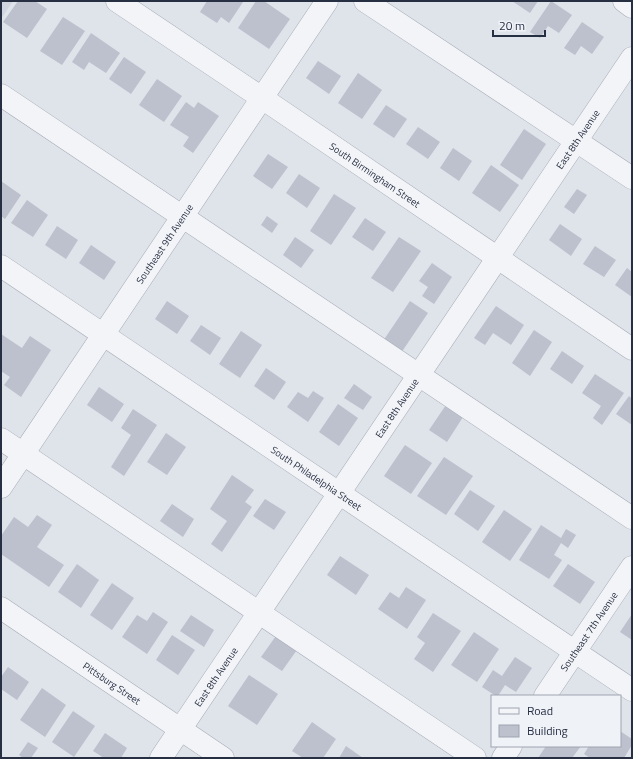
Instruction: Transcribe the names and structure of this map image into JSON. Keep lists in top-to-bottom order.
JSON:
{
  "streets": {
    "street": [
      "East 8th Avenue",
      "South Birmingham Street",
      "Southeast 9th Avenue",
      "South Philadelphia Street",
      "Southeast 7th Avenue",
      "Pittsburg Street"
    ]
  },
  "crossings": [
    ["East 8th Avenue", "South Birmingham Street"],
    ["East 8th Avenue", "South Philadelphia Street"],
    ["East 8th Avenue", "Pittsburg Street"],
    ["South Birmingham Street", "Southeast 9th Avenue"],
    ["Southeast 9th Avenue", "South Philadelphia Street"],
    ["South Philadelphia Street", "Southeast 7th Avenue"]
  ],
  "legend": ["Road", "Building"],
  "scale_bar": "20 m"
}
